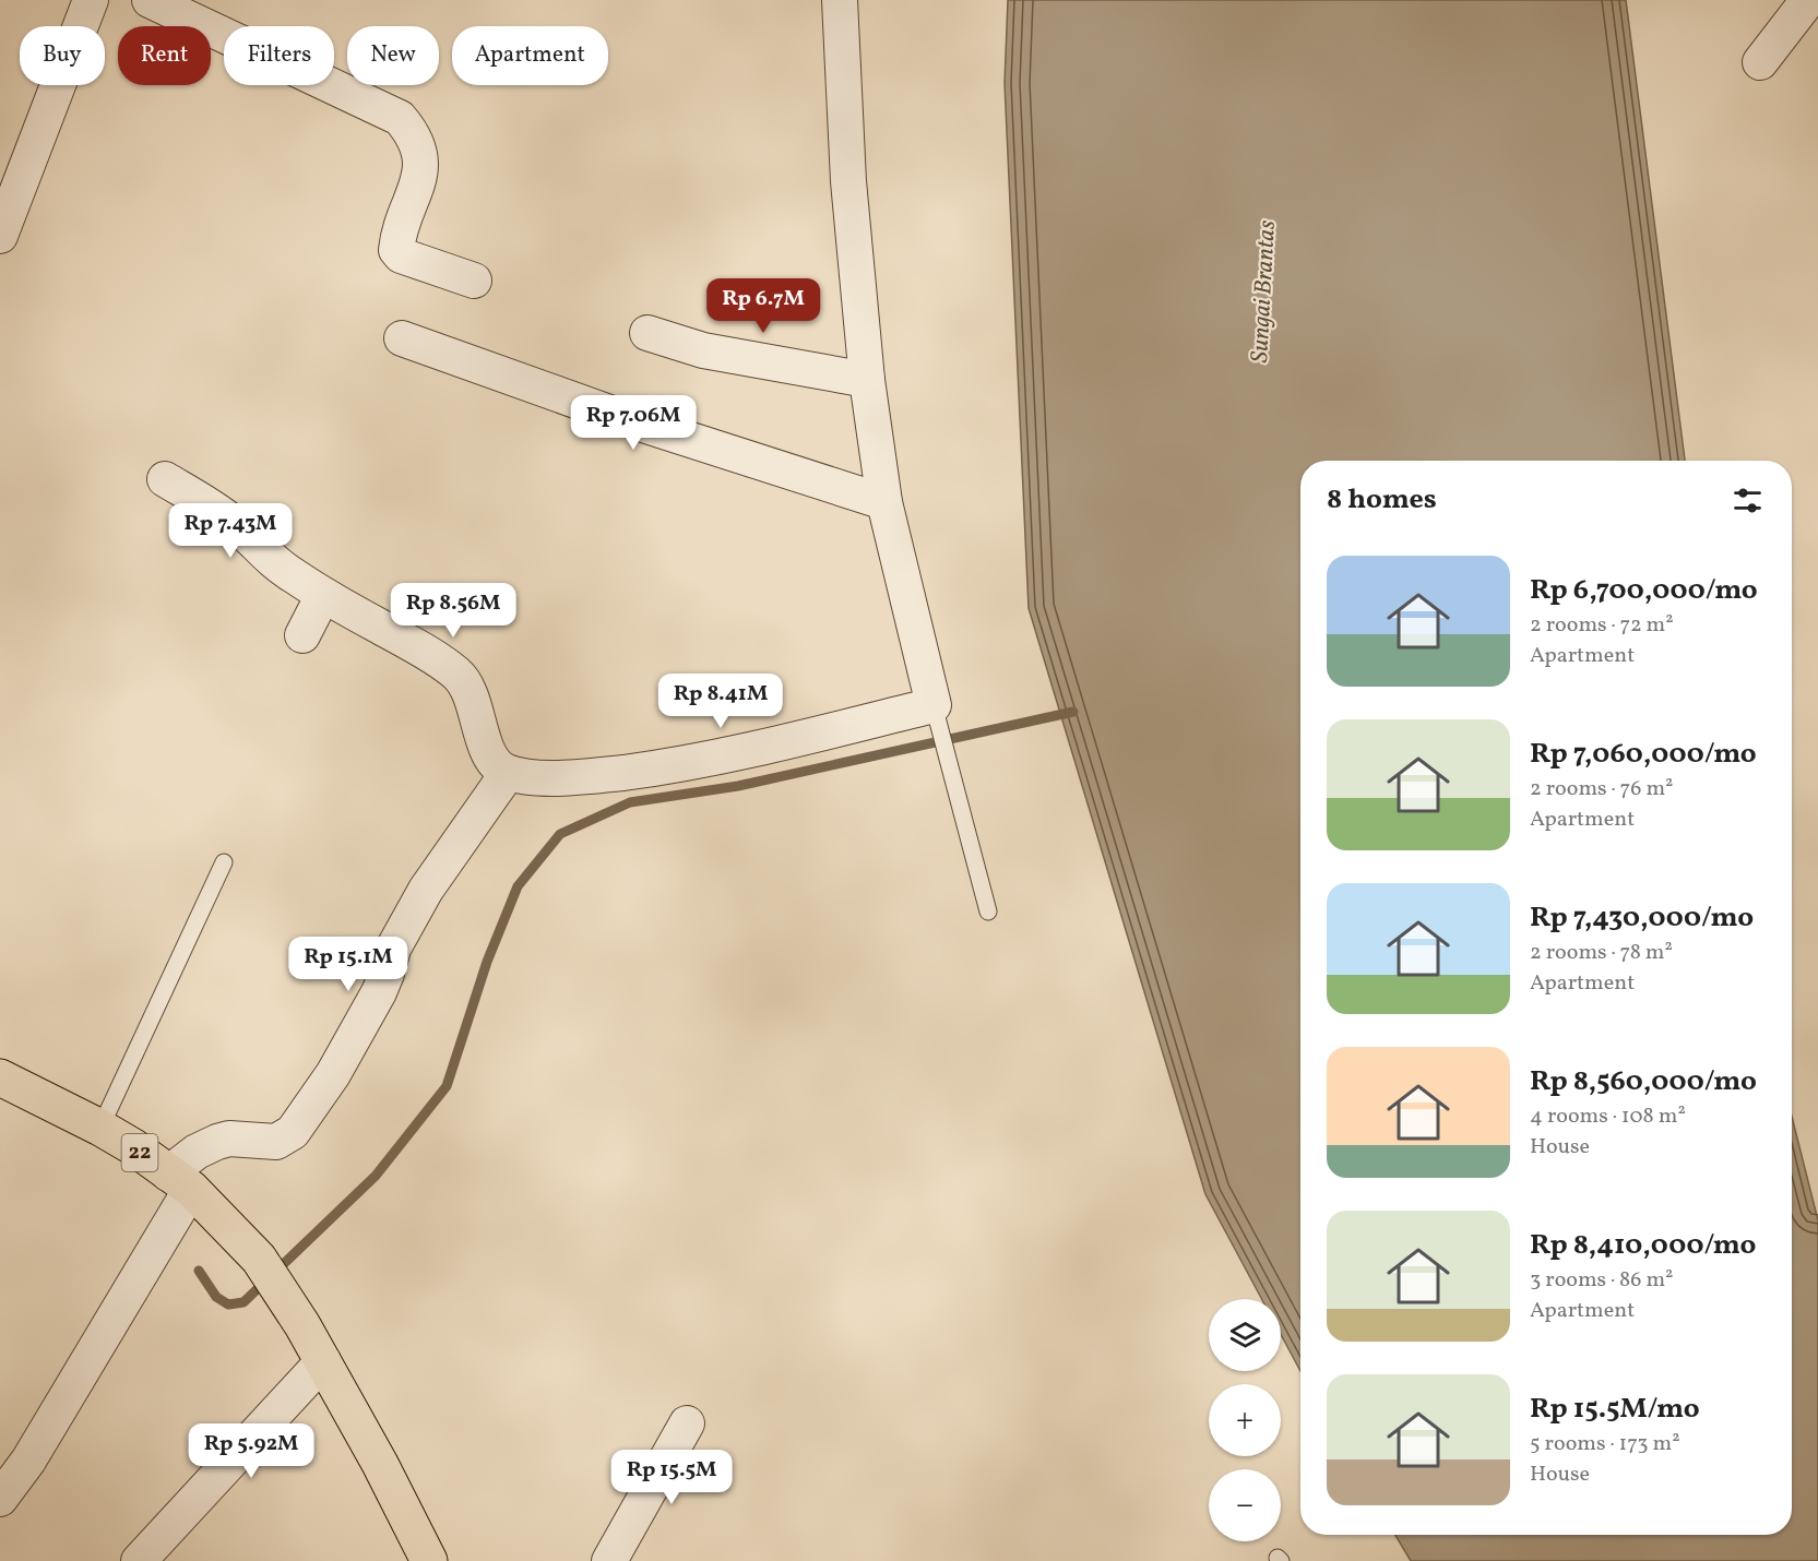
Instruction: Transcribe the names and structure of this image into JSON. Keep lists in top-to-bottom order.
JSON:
{
  "streets": {
    "highway": ["22"]
  },
  "water": ["Sungai Brantas"],
  "page": {
    "chip": [
      "Buy",
      "Rent",
      "Filters",
      "New",
      "Apartment"
    ],
    "price": [
      "Rp 6.7M",
      "Rp 7.06M",
      "Rp 7.43M",
      "Rp 8.56M",
      "Rp 8.41M",
      "Rp 15.1M",
      "Rp 5.92M",
      "Rp 15.5M"
    ],
    "heading": "8 homes",
    "list": [
      {
        "name": "Rp 6,700,000/mo",
        "note": "2 rooms · 72 m² · Apartment"
      },
      {
        "name": "Rp 7,060,000/mo",
        "note": "2 rooms · 76 m² · Apartment"
      },
      {
        "name": "Rp 7,430,000/mo",
        "note": "2 rooms · 78 m² · Apartment"
      },
      {
        "name": "Rp 8,560,000/mo",
        "note": "4 rooms · 108 m² · House"
      },
      {
        "name": "Rp 8,410,000/mo",
        "note": "3 rooms · 86 m² · Apartment"
      },
      {
        "name": "Rp 15.5M/mo",
        "note": "5 rooms · 173 m² · House"
      }
    ],
    "map_buttons": ["+", "−"]
  }
}
